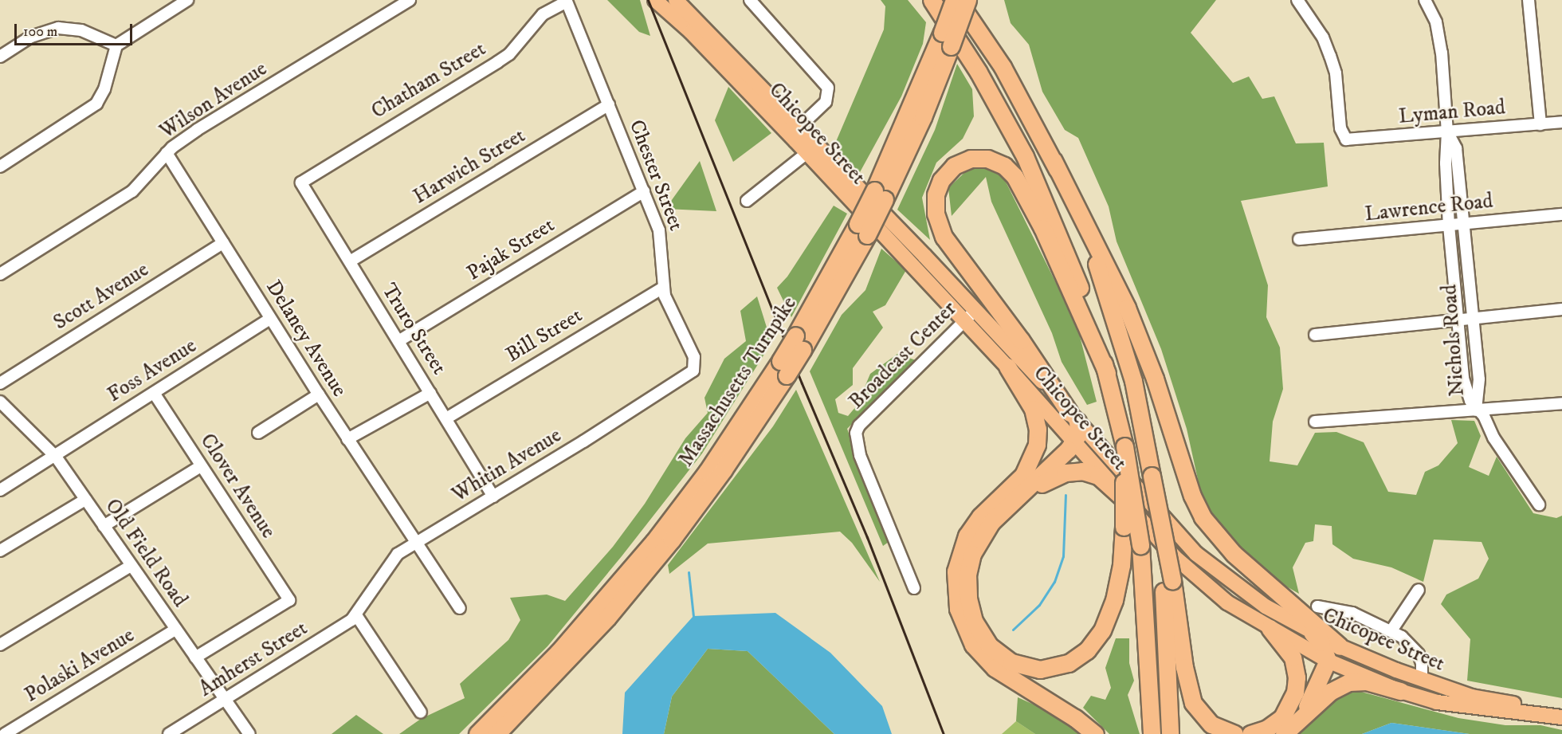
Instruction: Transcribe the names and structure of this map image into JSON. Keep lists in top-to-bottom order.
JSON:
{
  "streets": {
    "highway": ["Massachusetts Turnpike"],
    "main road": ["Chicopee Street"],
    "street": [
      "Chatham Street",
      "Wilson Avenue",
      "Lyman Road",
      "Harwich Street",
      "Chester Street",
      "Lawrence Road",
      "Pajak Street",
      "Scott Avenue",
      "Truro Street",
      "Bill Street",
      "Delaney Avenue",
      "Nichols Road",
      "Broadcast Center",
      "Foss Avenue",
      "Whitin Avenue",
      "Clover Avenue",
      "Old Field Road",
      "Amherst Street",
      "Polaski Avenue"
    ]
  },
  "crossings": [
    ["Chatham Street", "Chester Street"],
    ["Chatham Street", "Truro Street"],
    ["Wilson Avenue", "Delaney Avenue"],
    ["Lyman Road", "Nichols Road"],
    ["Chicopee Street", "Broadcast Center"],
    ["Harwich Street", "Chester Street"],
    ["Harwich Street", "Truro Street"],
    ["Chester Street", "Pajak Street"],
    ["Chester Street", "Bill Street"],
    ["Chester Street", "Whitin Avenue"],
    ["Lawrence Road", "Nichols Road"],
    ["Pajak Street", "Truro Street"],
    ["Scott Avenue", "Delaney Avenue"],
    ["Truro Street", "Bill Street"],
    ["Truro Street", "Whitin Avenue"],
    ["Delaney Avenue", "Foss Avenue"],
    ["Delaney Avenue", "Whitin Avenue"],
    ["Foss Avenue", "Clover Avenue"],
    ["Foss Avenue", "Old Field Road"],
    ["Whitin Avenue", "Amherst Street"],
    ["Clover Avenue", "Old Field Road"],
    ["Old Field Road", "Amherst Street"],
    ["Old Field Road", "Polaski Avenue"]
  ],
  "scale_bar": "100 m"
}
